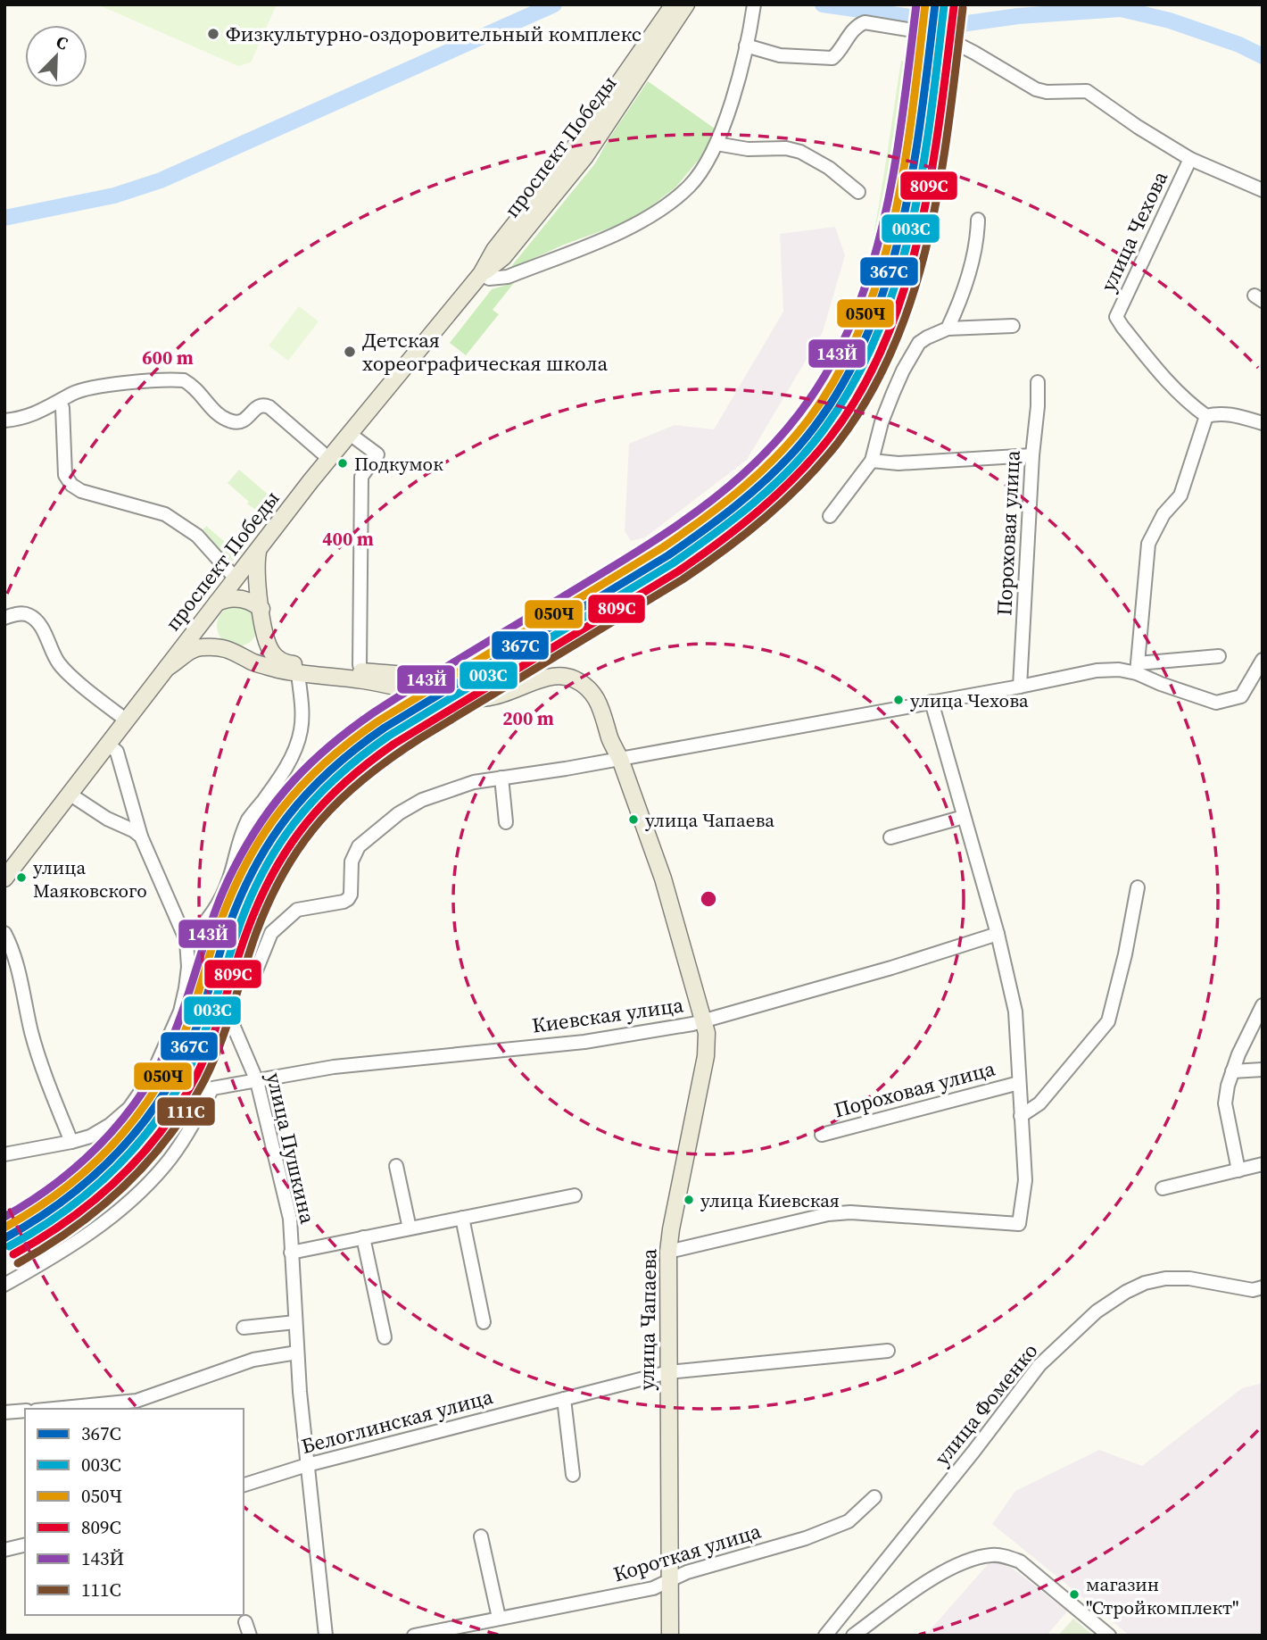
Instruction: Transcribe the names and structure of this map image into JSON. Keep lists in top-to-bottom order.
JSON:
{
  "streets": {
    "main road": ["проспект Победы", "улица Чапаева"],
    "street": [
      "улица Чехова",
      "Пороховая улица",
      "Киевская улица",
      "улица Пушкина",
      "улица Фоменко",
      "Белоглинская улица",
      "Короткая улица"
    ]
  },
  "crossings": [
    ["проспект Победы", "улица Чапаева"],
    ["Пороховая улица", "Киевская улица"],
    ["Пороховая улица", "улица Чапаева"],
    ["Киевская улица", "улица Пушкина"],
    ["Киевская улица", "улица Чапаева"],
    ["улица Пушкина", "Белоглинская улица"],
    ["улица Чапаева", "Белоглинская улица"],
    ["улица Чапаева", "Короткая улица"]
  ],
  "places": [
    "Физкультурно-оздоровительный комплекс",
    "Детская хореографическая школа",
    "Подкумок",
    "улица Чехова",
    "улица Чапаева",
    "улица Маяковского",
    "улица Киевская",
    "магазин \"Стройкомплект\""
  ],
  "lines": [
    "transit line 367С",
    "transit line 050Ч",
    "transit line 143Й",
    "transit line 003С",
    "transit line 809С",
    "transit line 111С"
  ],
  "legend": [
    "367С",
    "003С",
    "050Ч",
    "809С",
    "143Й",
    "111С"
  ],
  "north": "top right",
  "rings": ["600 m", "400 m", "200 m"]
}
